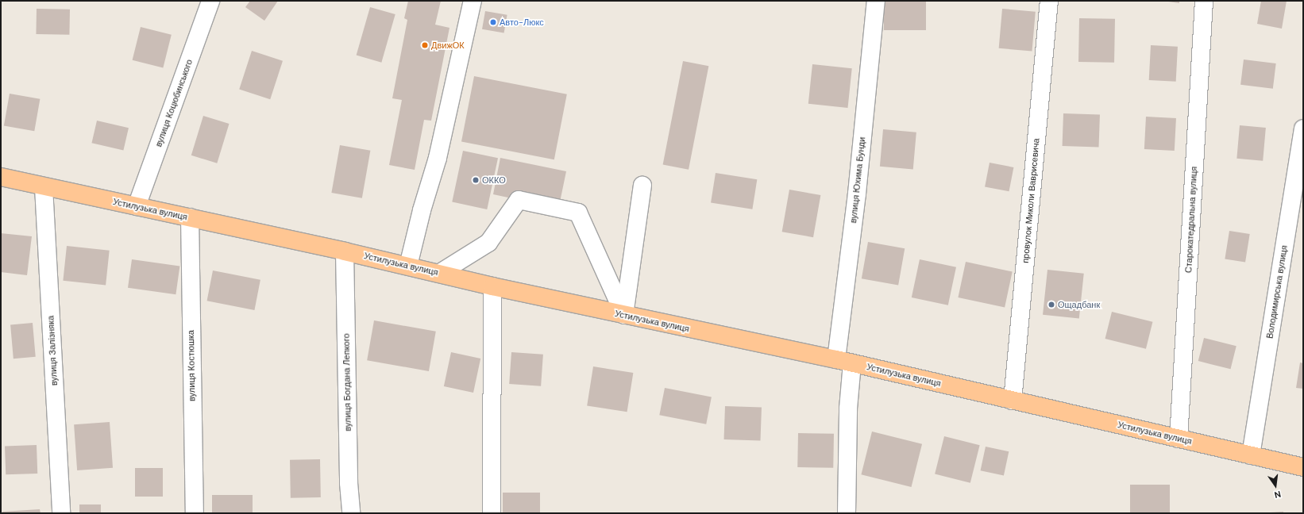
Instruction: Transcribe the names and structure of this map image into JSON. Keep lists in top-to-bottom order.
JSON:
{
  "streets": {
    "main road": ["Устилузька вулиця"],
    "street": [
      "вулиця Коцюбинського",
      "вулиця Юхима Бунди",
      "провулок Миколи Ваврисевича",
      "Старокатедральна вулиця",
      "Володимирська вулиця",
      "вулиця Залізняка",
      "вулиця Костюшка",
      "вулиця Богдана Лепкого"
    ]
  },
  "crossings": [
    ["вулиця Коцюбинського", "Устилузька вулиця"],
    ["вулиця Юхима Бунди", "Устилузька вулиця"],
    ["провулок Миколи Ваврисевича", "Устилузька вулиця"],
    ["Устилузька вулиця", "Старокатедральна вулиця"],
    ["Устилузька вулиця", "Володимирська вулиця"],
    ["Устилузька вулиця", "вулиця Залізняка"],
    ["Устилузька вулиця", "вулиця Костюшка"],
    ["Устилузька вулиця", "вулиця Богдана Лепкого"]
  ],
  "places": [
    "Авто-Люкс",
    "ДвижОК",
    "ОККО",
    "Ощадбанк"
  ],
  "north": "bottom"
}
